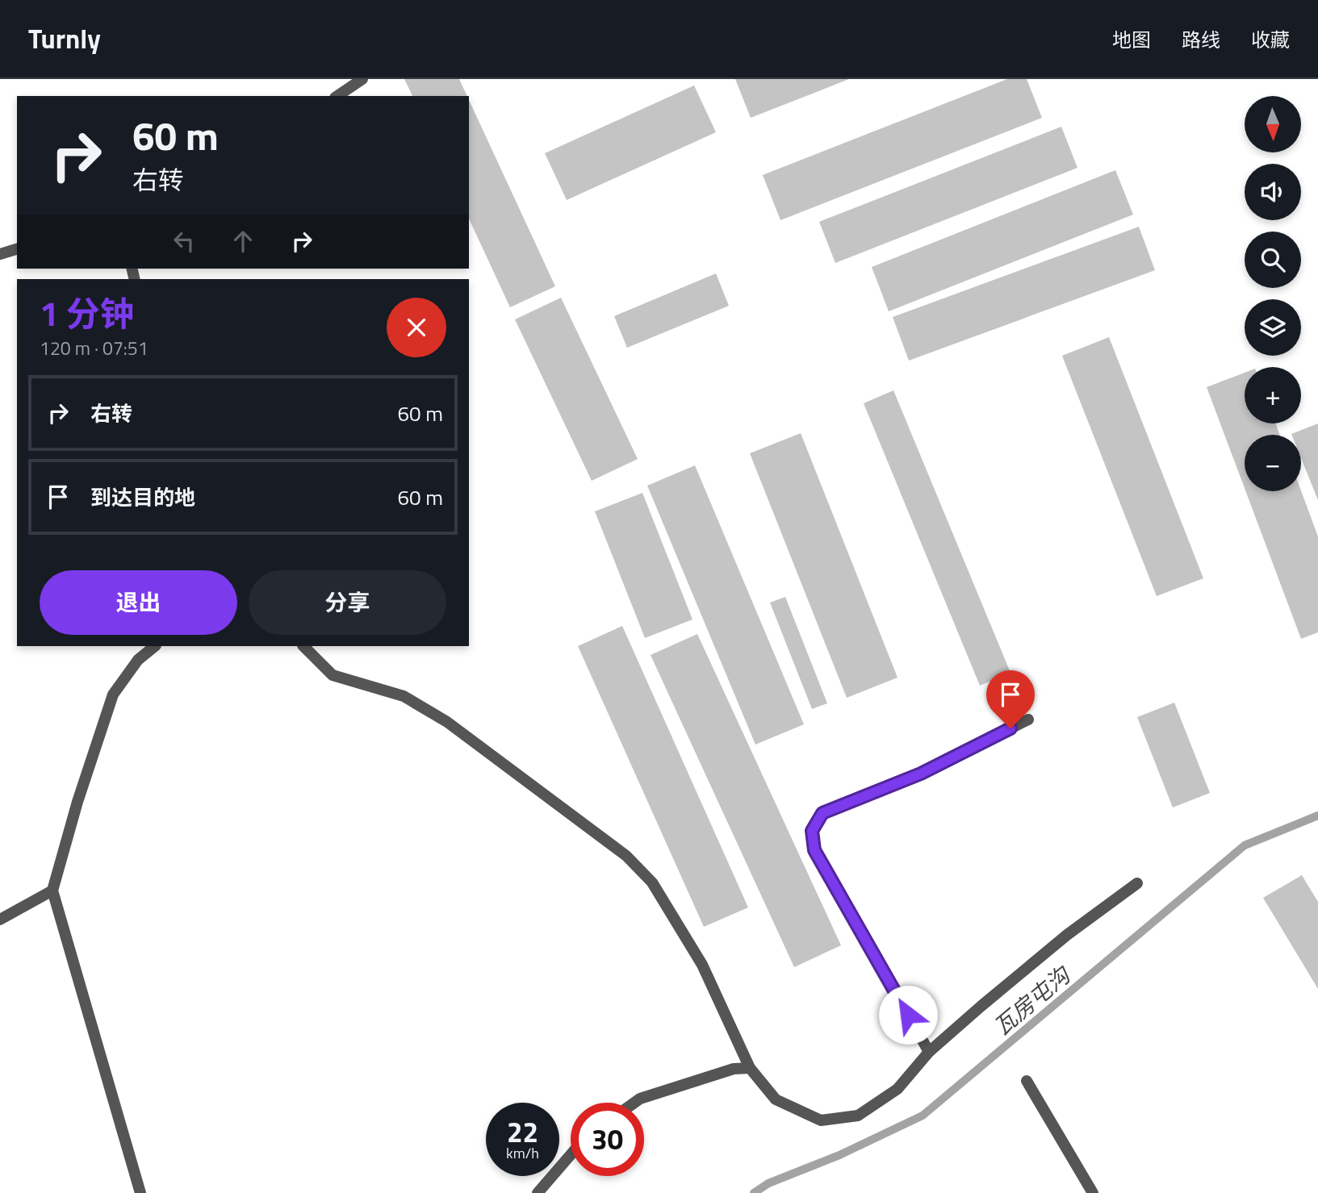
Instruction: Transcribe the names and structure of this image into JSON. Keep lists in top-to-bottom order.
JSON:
{
  "water": ["瓦房屯沟"],
  "north": "bottom",
  "page": {
    "header": "Turnly",
    "nav": ["地图", "路线", "收藏"],
    "map_buttons": ["+", "−"],
    "turn": ["60 m", "右转"],
    "heading": ["1 分钟", "120 m · 07:51"],
    "list": [
      {
        "name": "右转",
        "value": "60 m"
      },
      {
        "name": "到达目的地",
        "value": "60 m"
      }
    ],
    "buttons": ["退出", "分享"],
    "speed": "22 km/h",
    "limit": "30"
  }
}
